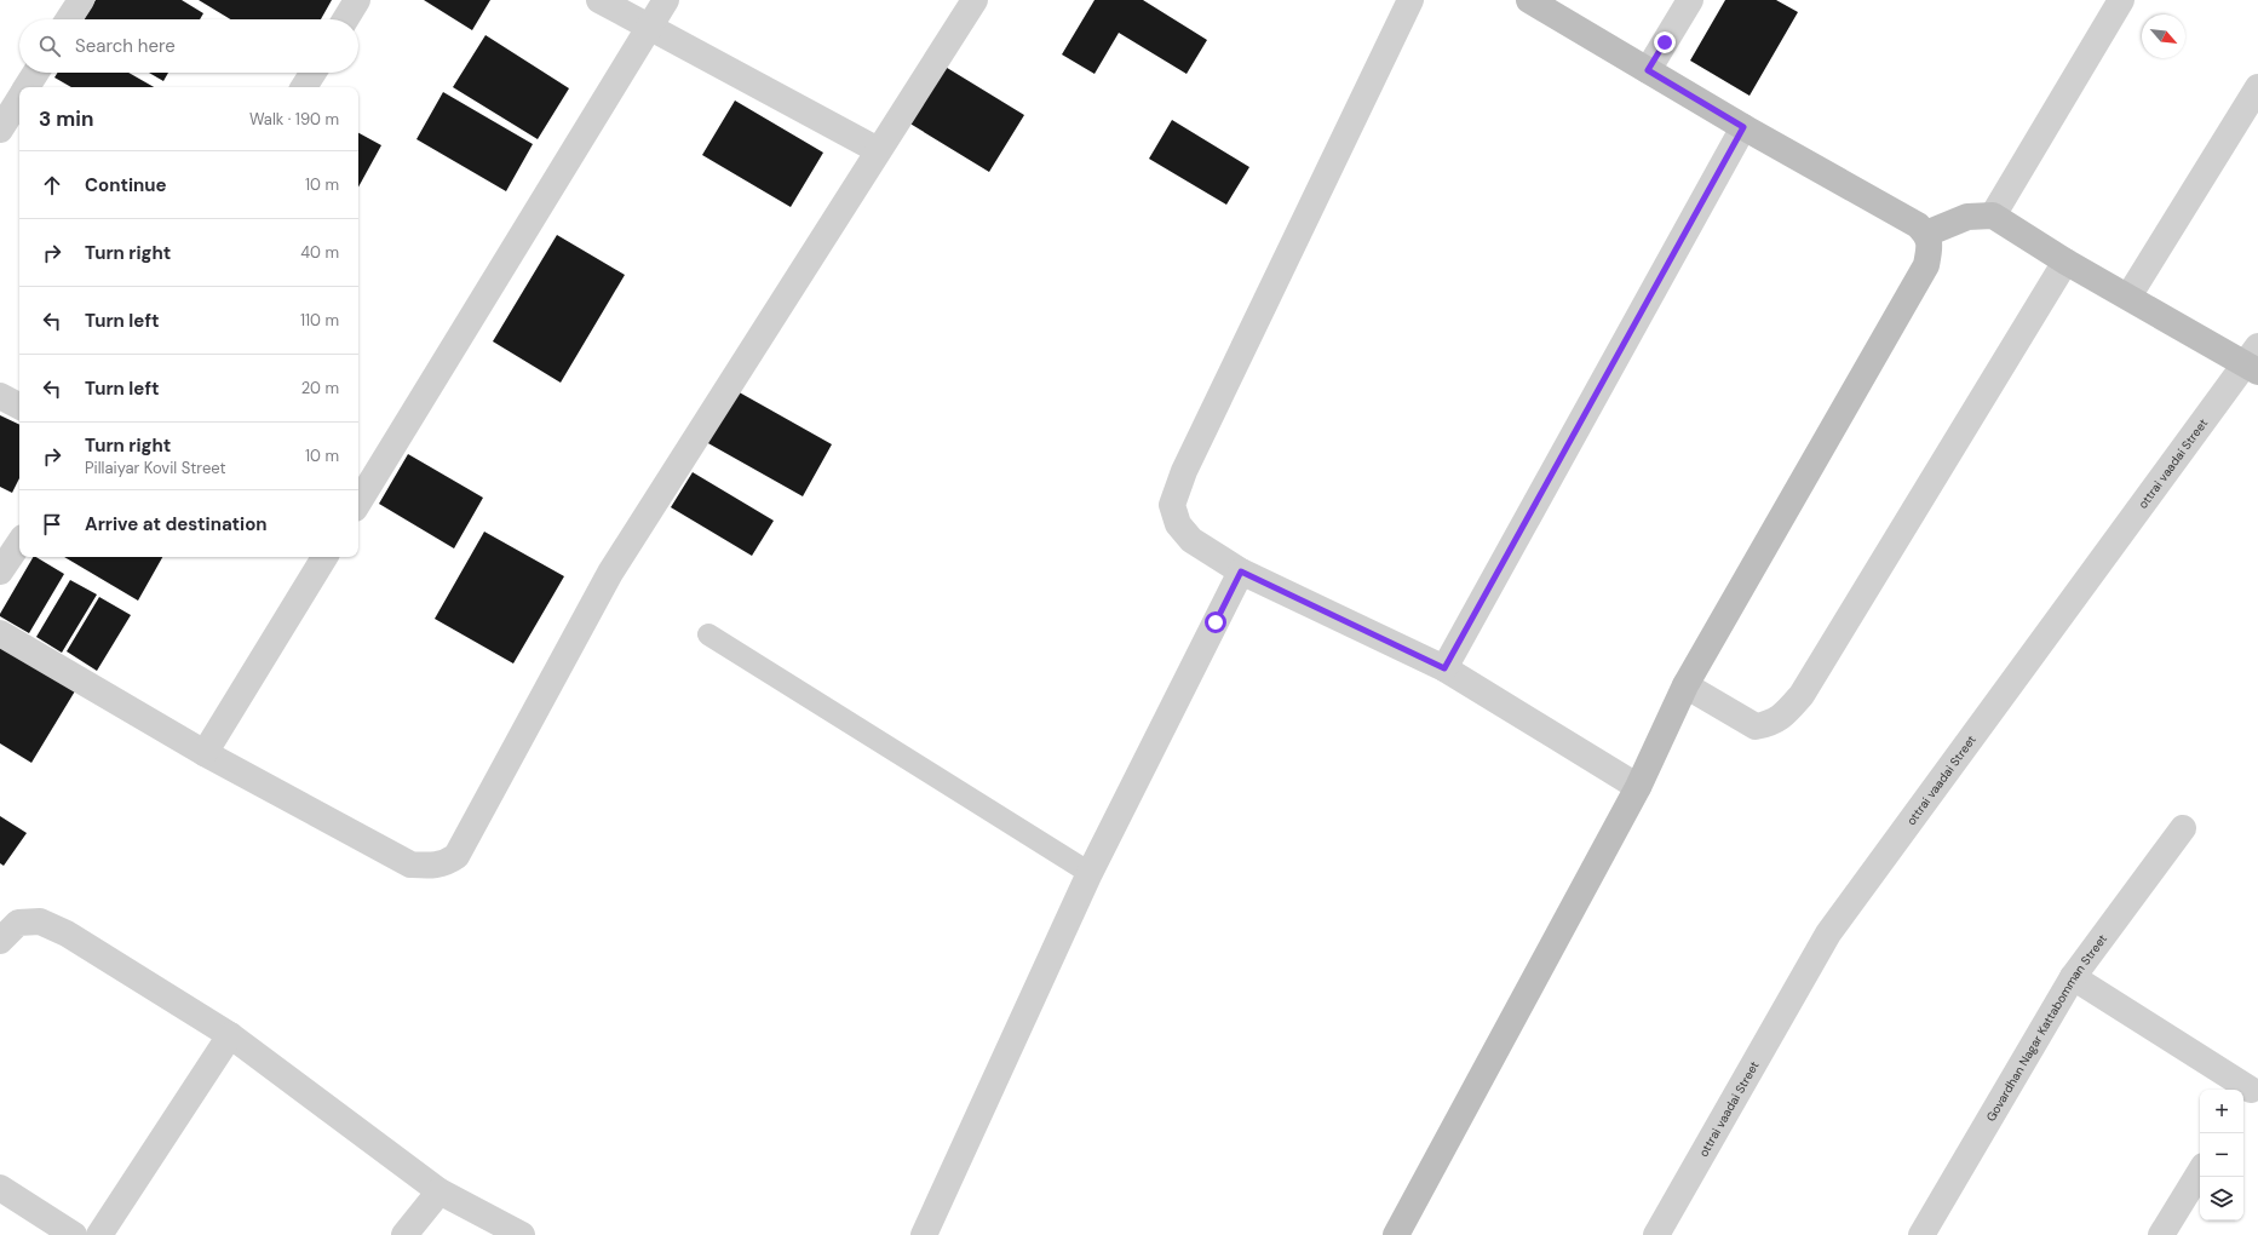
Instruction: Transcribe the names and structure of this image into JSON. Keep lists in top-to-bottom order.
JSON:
{
  "streets": {
    "street": ["ottrai vaadai Street", "Govardhan Nagar Kattabomman Street"]
  },
  "north": "bottom right",
  "page": {
    "search": "Search here",
    "heading": ["3 min", "Walk · 190 m"],
    "list": [
      ["Continue", "10 m"],
      ["Turn right", "40 m"],
      ["Turn left", "110 m"],
      ["Turn left", "20 m"],
      ["Turn right", "Pillaiyar Kovil Street", "10 m"],
      "Arrive at destination"
    ],
    "map_buttons": ["+", "−"]
  }
}
